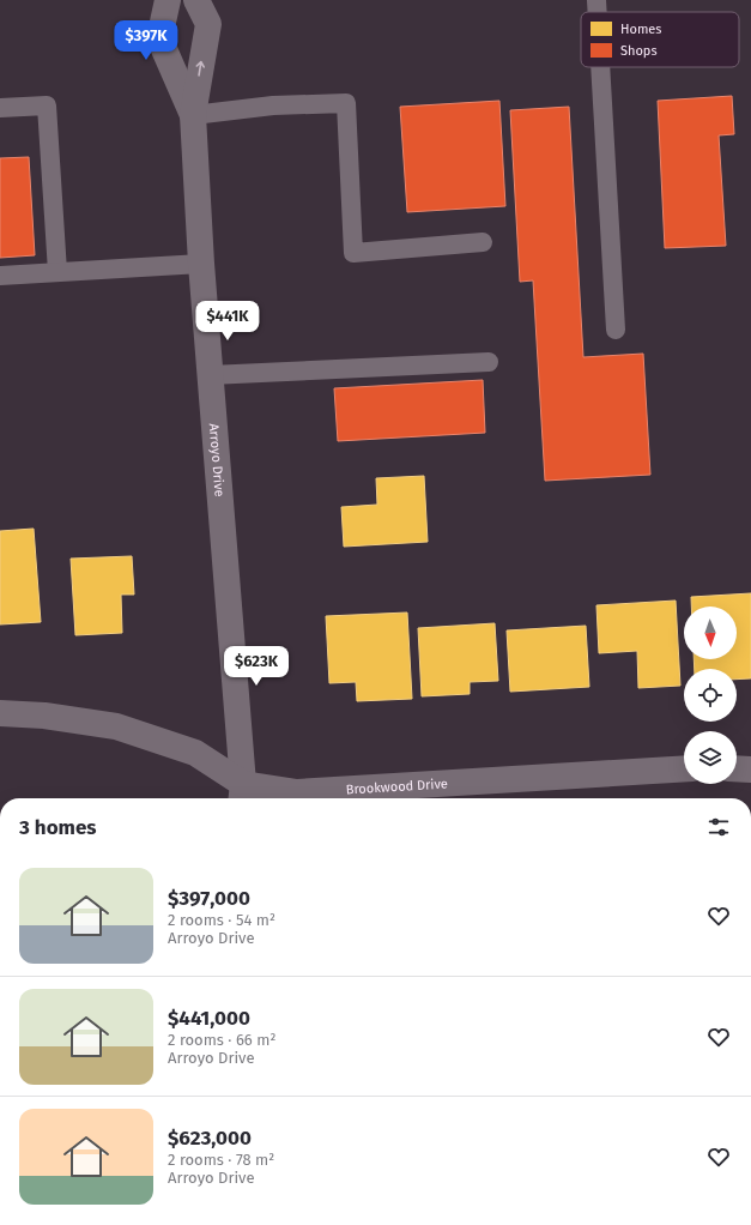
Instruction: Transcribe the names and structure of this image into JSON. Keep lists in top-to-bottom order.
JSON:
{
  "streets": {
    "street": ["Arroyo Drive", "Brookwood Drive"]
  },
  "crossings": [
    ["Arroyo Drive", "Brookwood Drive"]
  ],
  "legend": ["Homes", "Shops"],
  "north": "bottom",
  "page": {
    "price": ["$397K", "$441K", "$623K"],
    "heading": "3 homes",
    "list": [
      {
        "name": "$397,000",
        "note": "2 rooms · 54 m² · Arroyo Drive"
      },
      {
        "name": "$441,000",
        "note": "2 rooms · 66 m² · Arroyo Drive"
      },
      {
        "name": "$623,000",
        "note": "2 rooms · 78 m² · Arroyo Drive"
      }
    ]
  }
}
